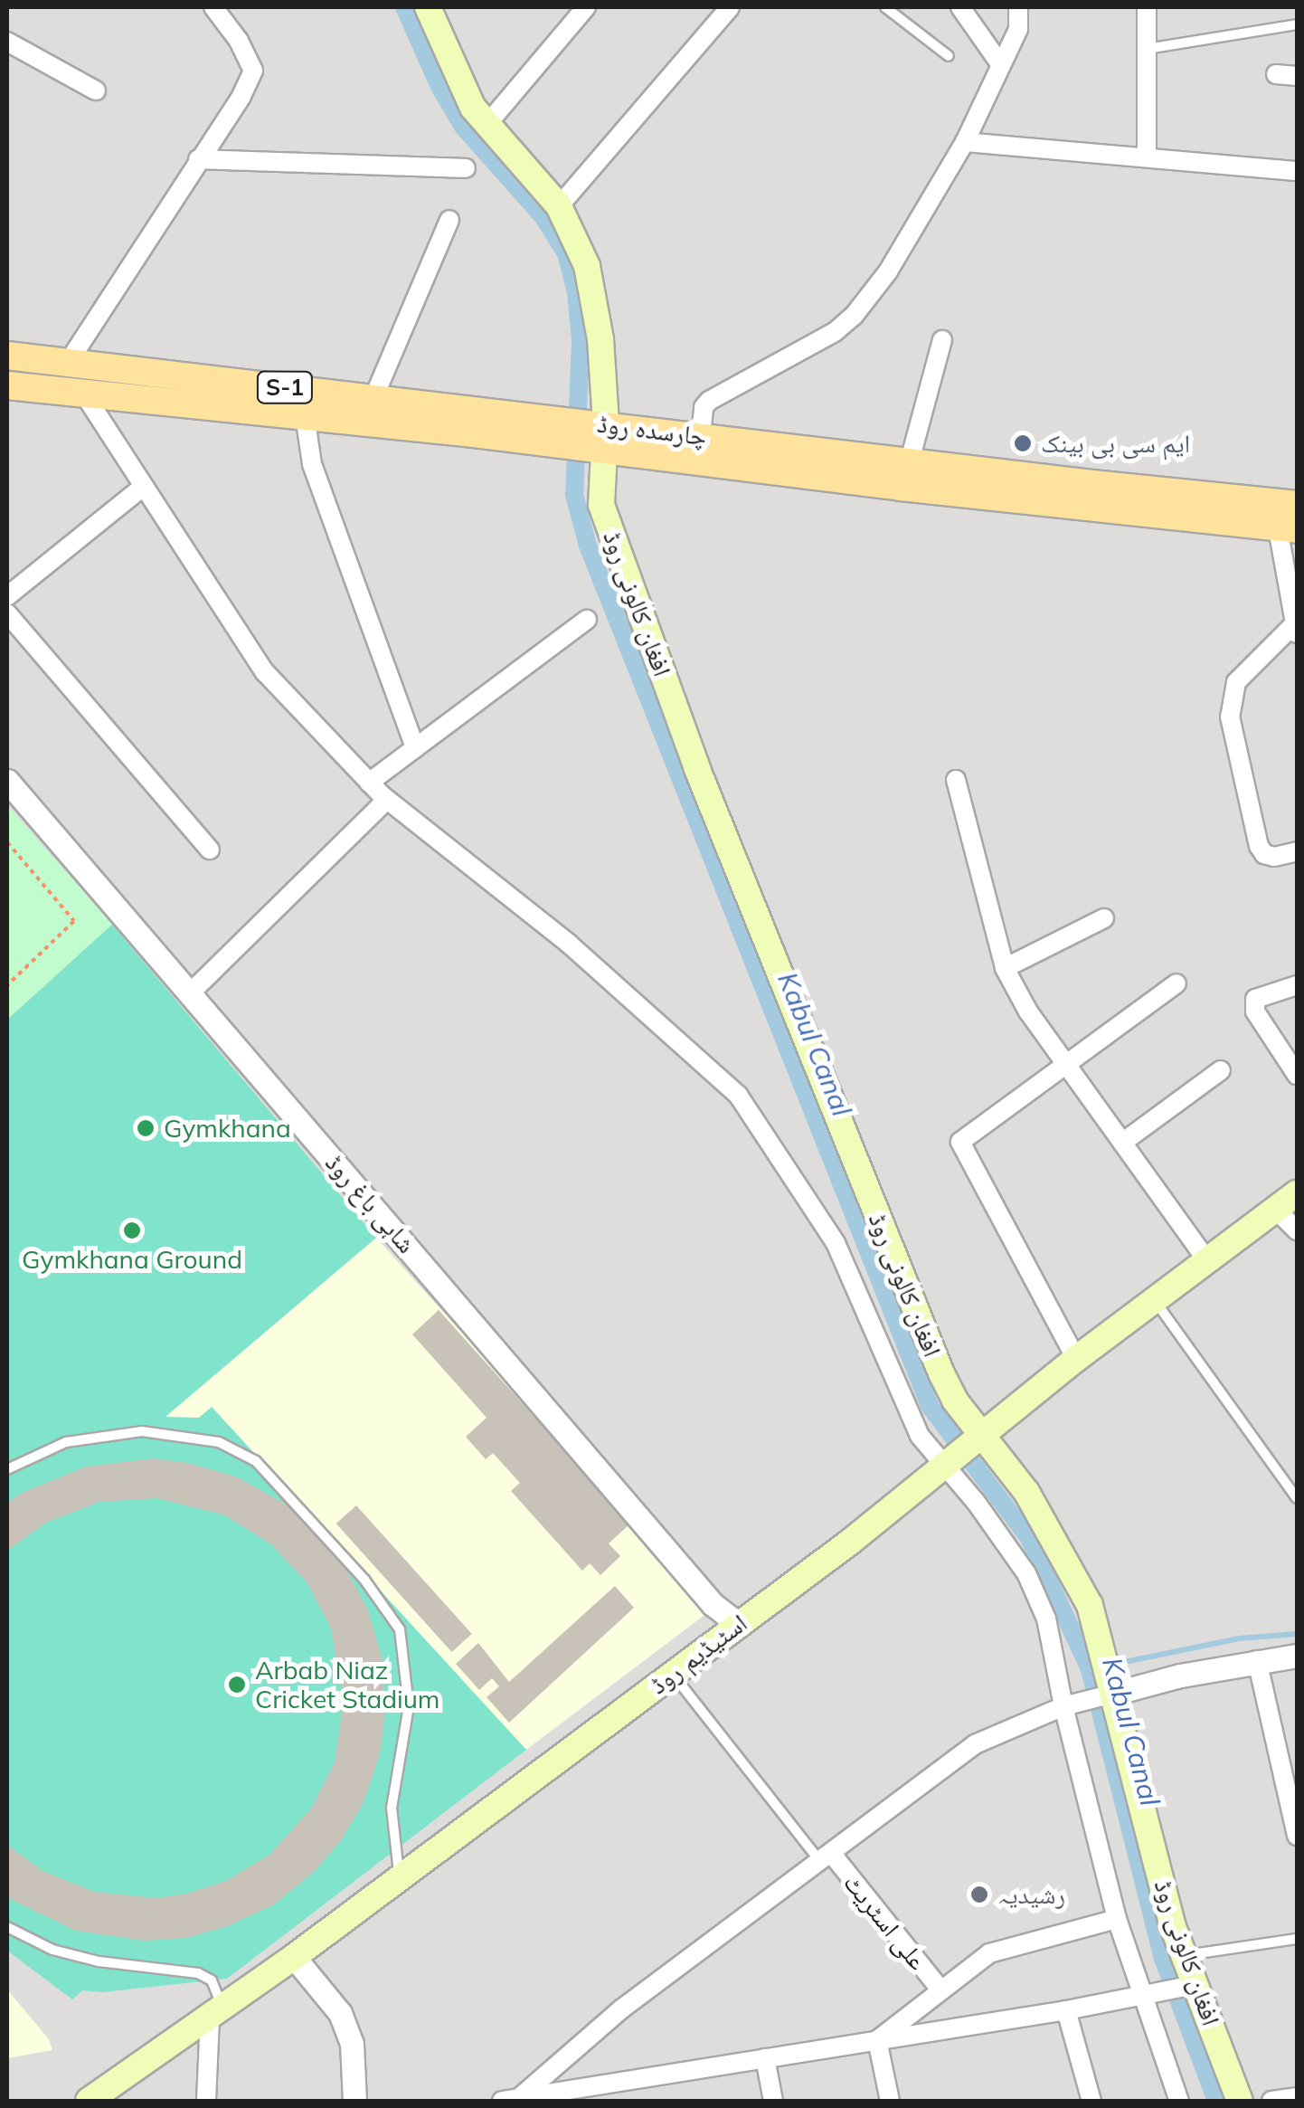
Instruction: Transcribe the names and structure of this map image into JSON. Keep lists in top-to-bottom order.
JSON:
{
  "streets": {
    "main road": [
      "S-1",
      "چارسدہ روڈ",
      "افغان کالونی روڈ",
      "اسٹیڈیم روڈ"
    ],
    "street": ["شاہی باغ روڈ", "علی اسٹریٹ"]
  },
  "crossings": [
    ["چارسدہ روڈ", "افغان کالونی روڈ"],
    ["افغان کالونی روڈ", "اسٹیڈیم روڈ"],
    ["شاہی باغ روڈ", "اسٹیڈیم روڈ"]
  ],
  "water": ["Kabul Canal"],
  "places": [
    "ایم سی بی بینک",
    "Gymkhana",
    "Gymkhana Ground",
    "Arbab Niaz Cricket Stadium",
    "رشیدیہ"
  ]
}
